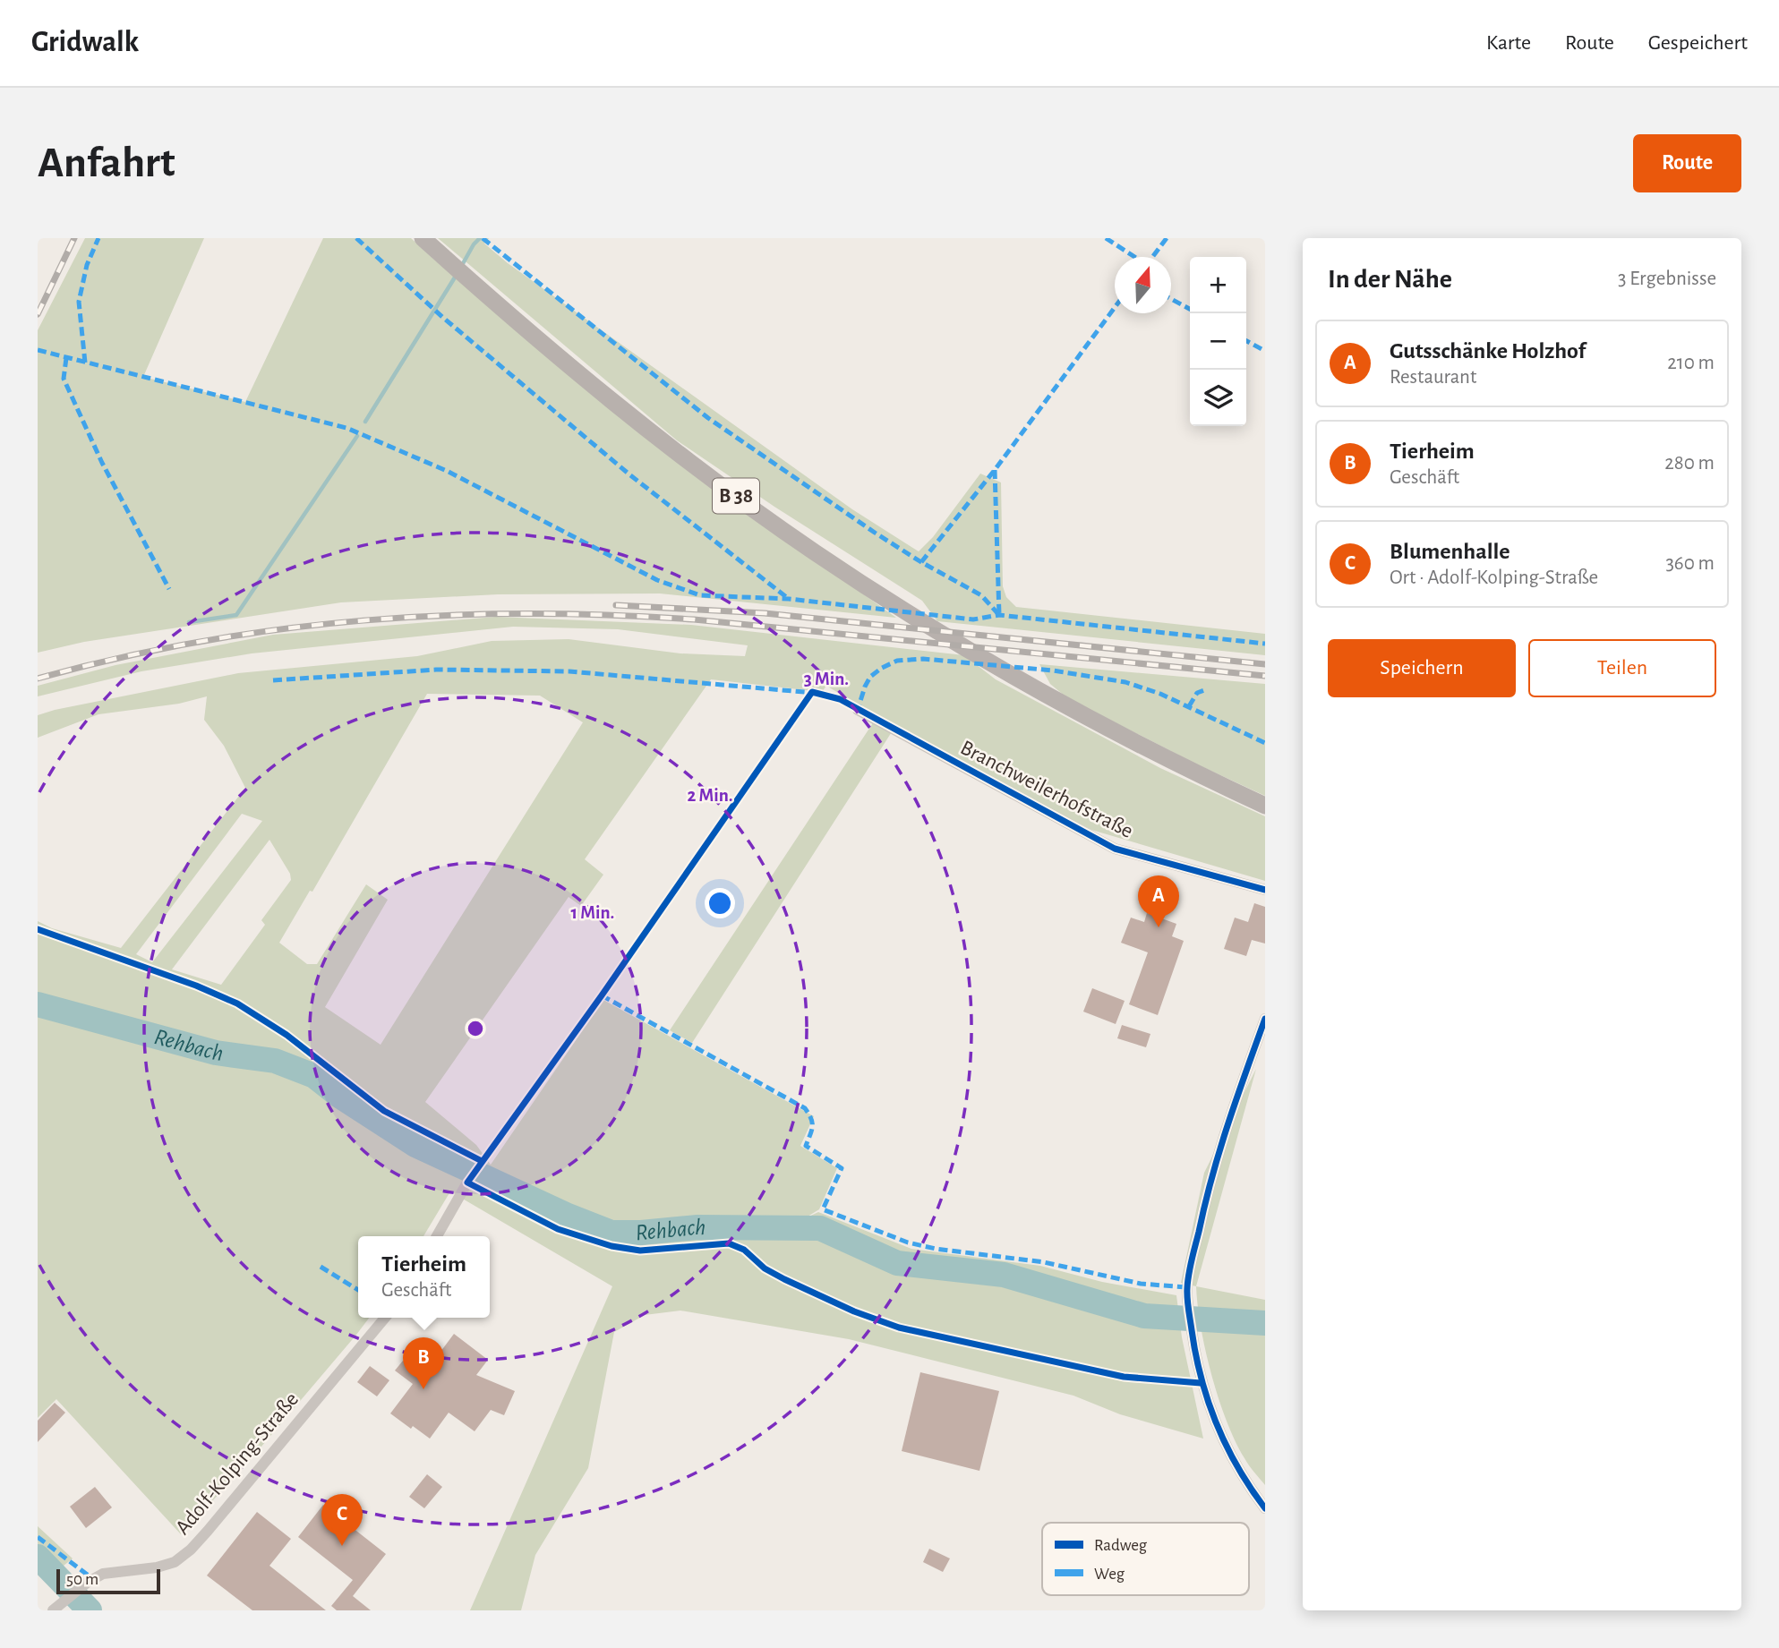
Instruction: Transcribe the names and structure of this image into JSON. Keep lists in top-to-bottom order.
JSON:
{
  "streets": {
    "main road": ["B 38"],
    "street": ["Branchweilerhofstraße", "Adolf-Kolping-Straße"]
  },
  "water": ["Rehbach"],
  "legend": ["Radweg", "Weg"],
  "scale_bar": "50 m",
  "north": "top",
  "page": {
    "header": "Gridwalk",
    "nav": ["Karte", "Route", "Gespeichert"],
    "buttons": [
      "Route",
      ["Speichern", "Teilen"]
    ],
    "title": "Anfahrt",
    "heading": ["In der Nähe", "3 Ergebnisse"],
    "map_buttons": ["+", "−"],
    "list": [
      {
        "mark": "A",
        "name": "Gutsschänke Holzhof",
        "note": "Restaurant",
        "value": "210 m"
      },
      {
        "mark": "B",
        "name": "Tierheim",
        "note": "Geschäft",
        "value": "280 m"
      },
      {
        "mark": "C",
        "name": "Blumenhalle",
        "note": "Ort · Adolf-Kolping-Straße",
        "value": "360 m"
      }
    ],
    "pins": ["A", "B", "C"],
    "popup": ["Tierheim", "Geschäft"],
    "scale": "50 m"
  },
  "rings": ["3 Min.", "2 Min.", "1 Min."]
}
